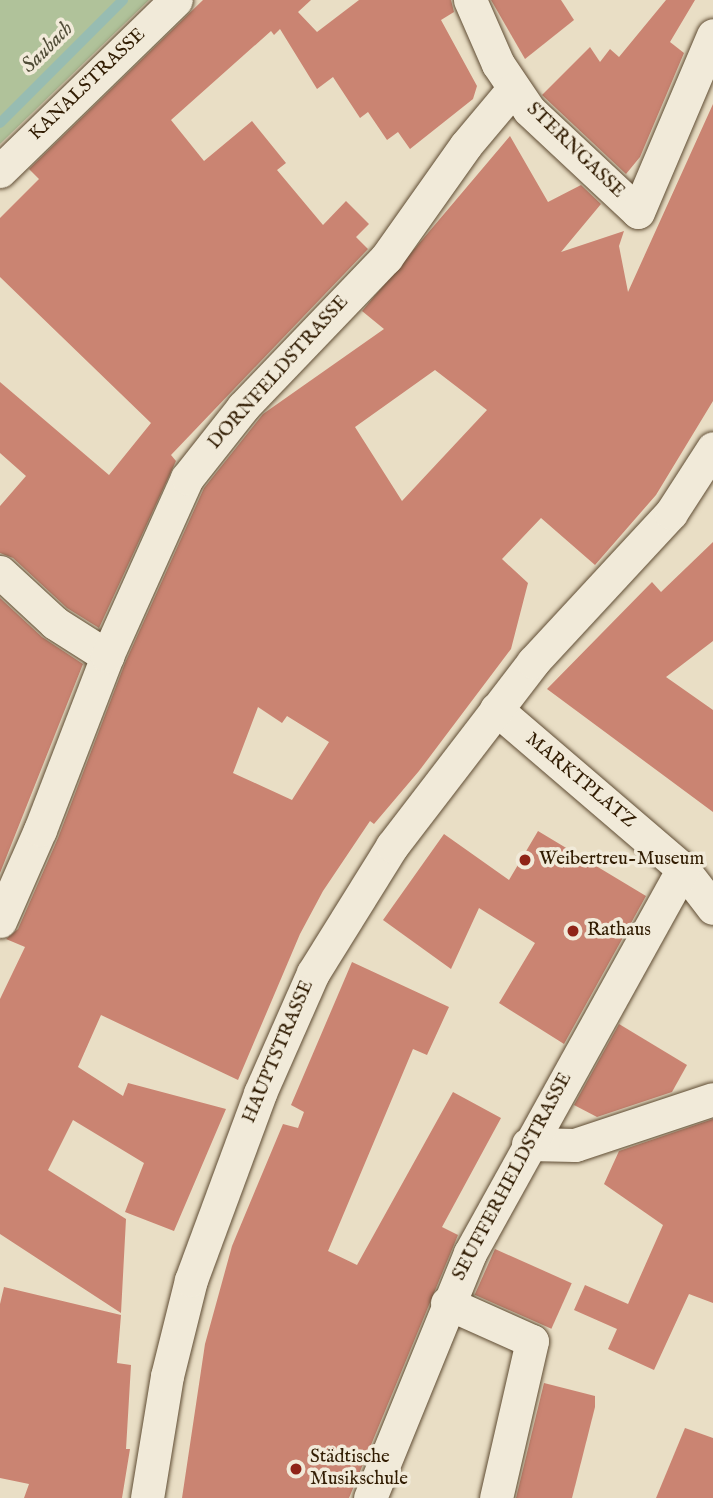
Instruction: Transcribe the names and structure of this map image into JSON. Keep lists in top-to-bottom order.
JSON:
{
  "streets": {
    "street": [
      "KANALSTRASSE",
      "STERNGASSE",
      "DORNFELDSTRASSE",
      "MARKTPLATZ",
      "HAUPTSTRASSE",
      "SEUFFERHELDSTRASSE"
    ]
  },
  "crossings": [
    ["STERNGASSE", "DORNFELDSTRASSE"],
    ["MARKTPLATZ", "HAUPTSTRASSE"],
    ["MARKTPLATZ", "SEUFFERHELDSTRASSE"]
  ],
  "water": ["Saubach"],
  "places": ["Weibertreu-Museum", "Rathaus", "Städtische Musikschule"]
}
